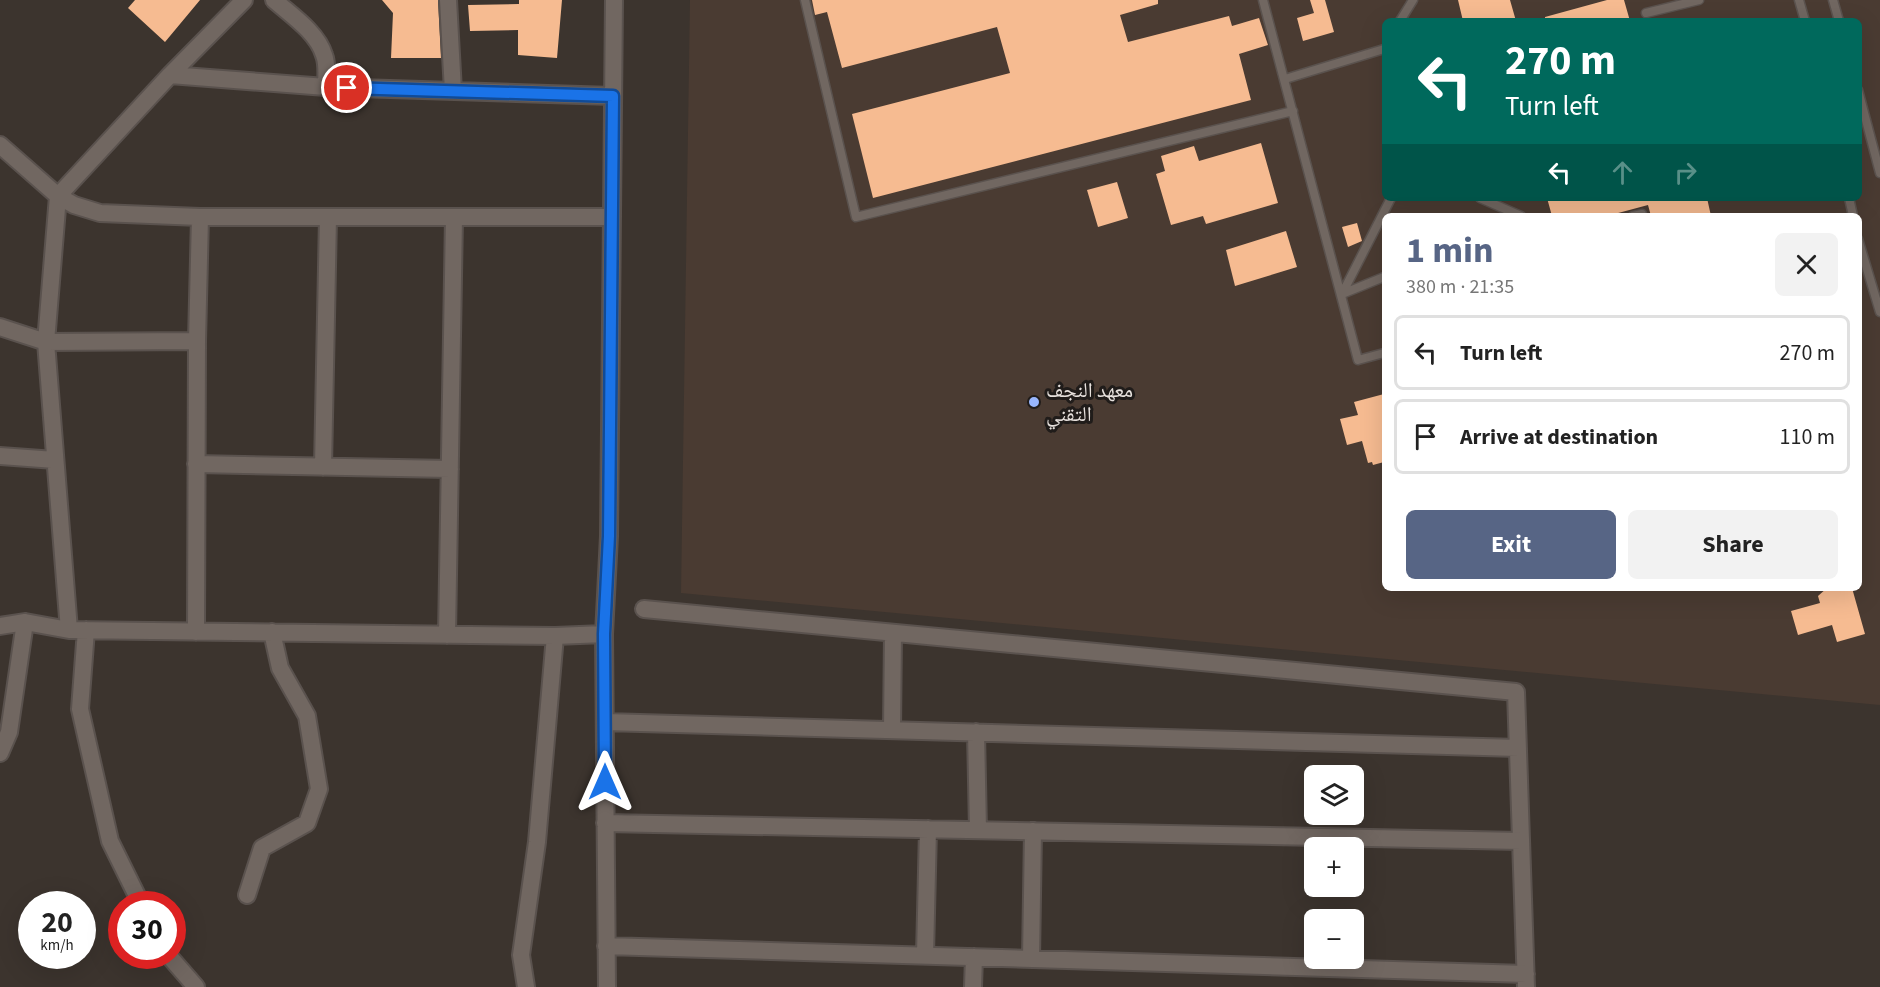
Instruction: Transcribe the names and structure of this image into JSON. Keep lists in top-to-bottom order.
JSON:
{
  "places": ["معهد النجف التقني"],
  "page": {
    "turn": ["270 m", "Turn left"],
    "heading": ["1 min", "380 m · 21:35"],
    "list": [
      {
        "name": "Turn left",
        "value": "270 m"
      },
      {
        "name": "Arrive at destination",
        "value": "110 m"
      }
    ],
    "buttons": ["Exit", "Share"],
    "map_buttons": ["+", "−"],
    "speed": "20 km/h",
    "limit": "30"
  }
}
